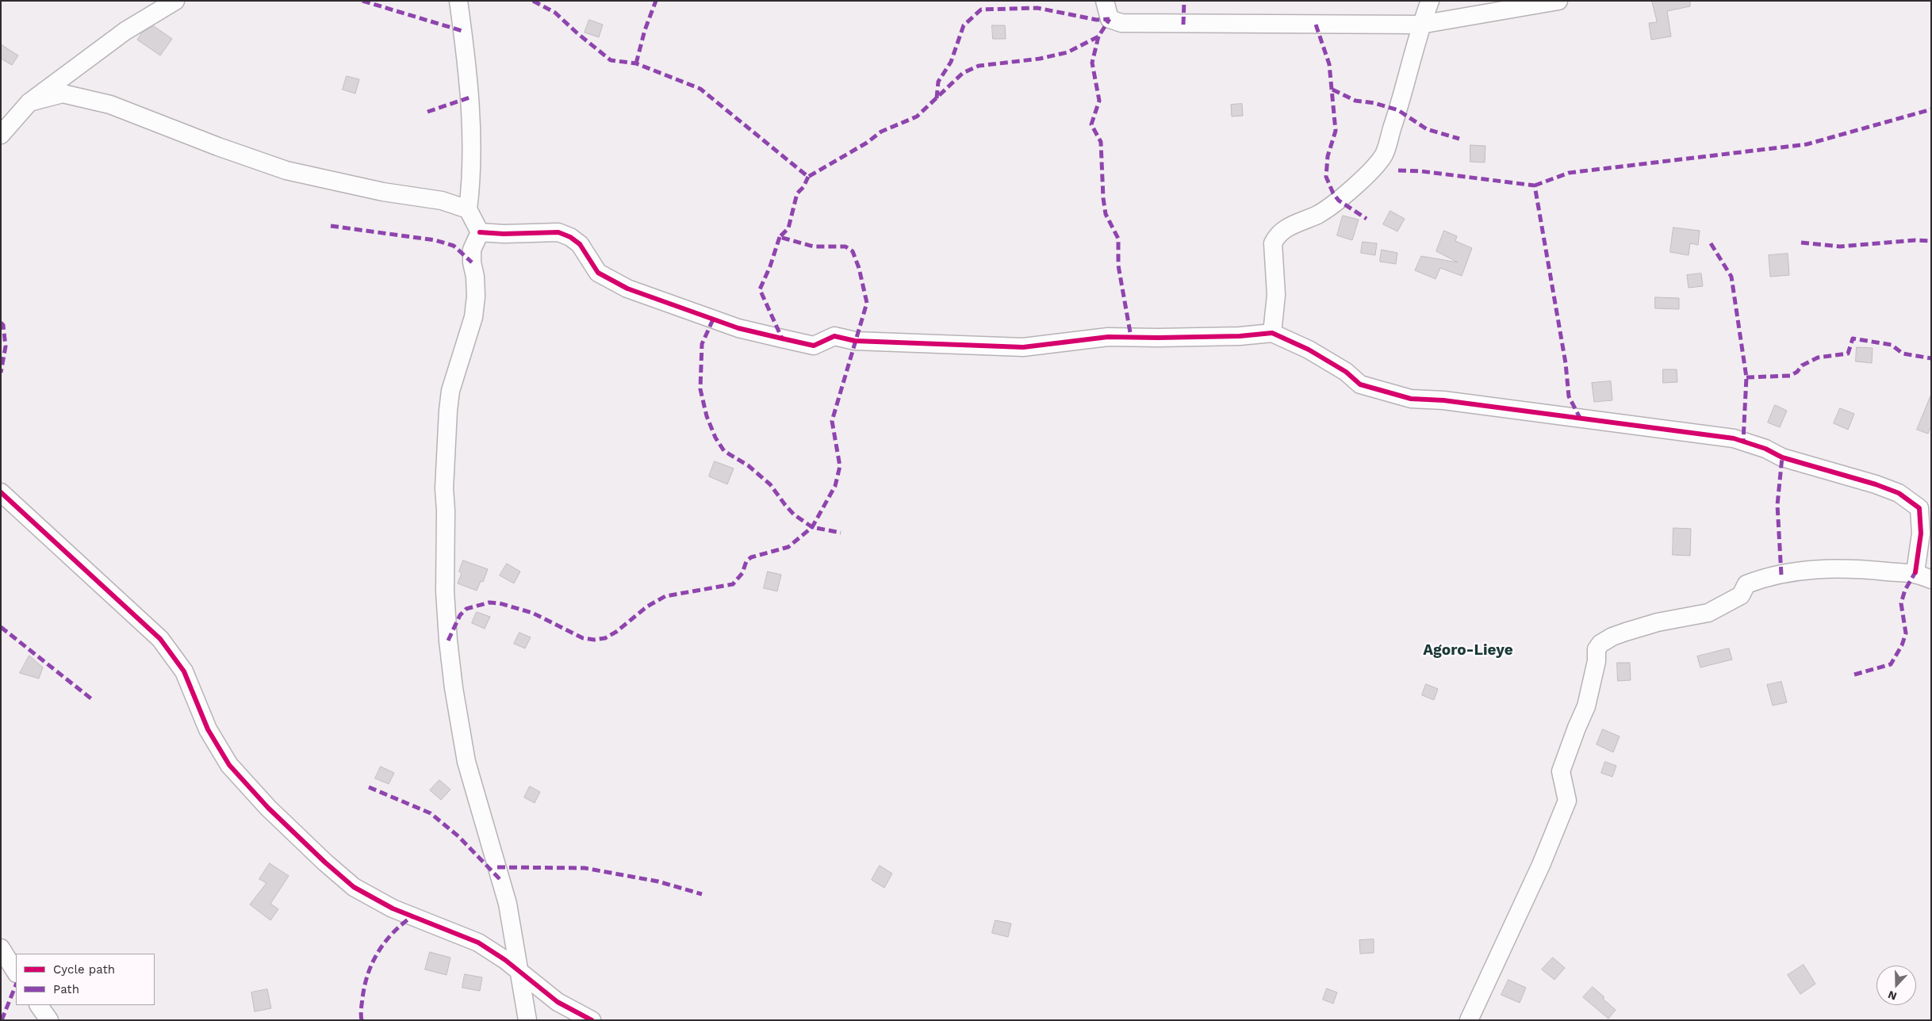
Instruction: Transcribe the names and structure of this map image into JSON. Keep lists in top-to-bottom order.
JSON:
{
  "districts": ["Agoro-Lieye"],
  "legend": ["Cycle path", "Path"],
  "north": "bottom"
}
